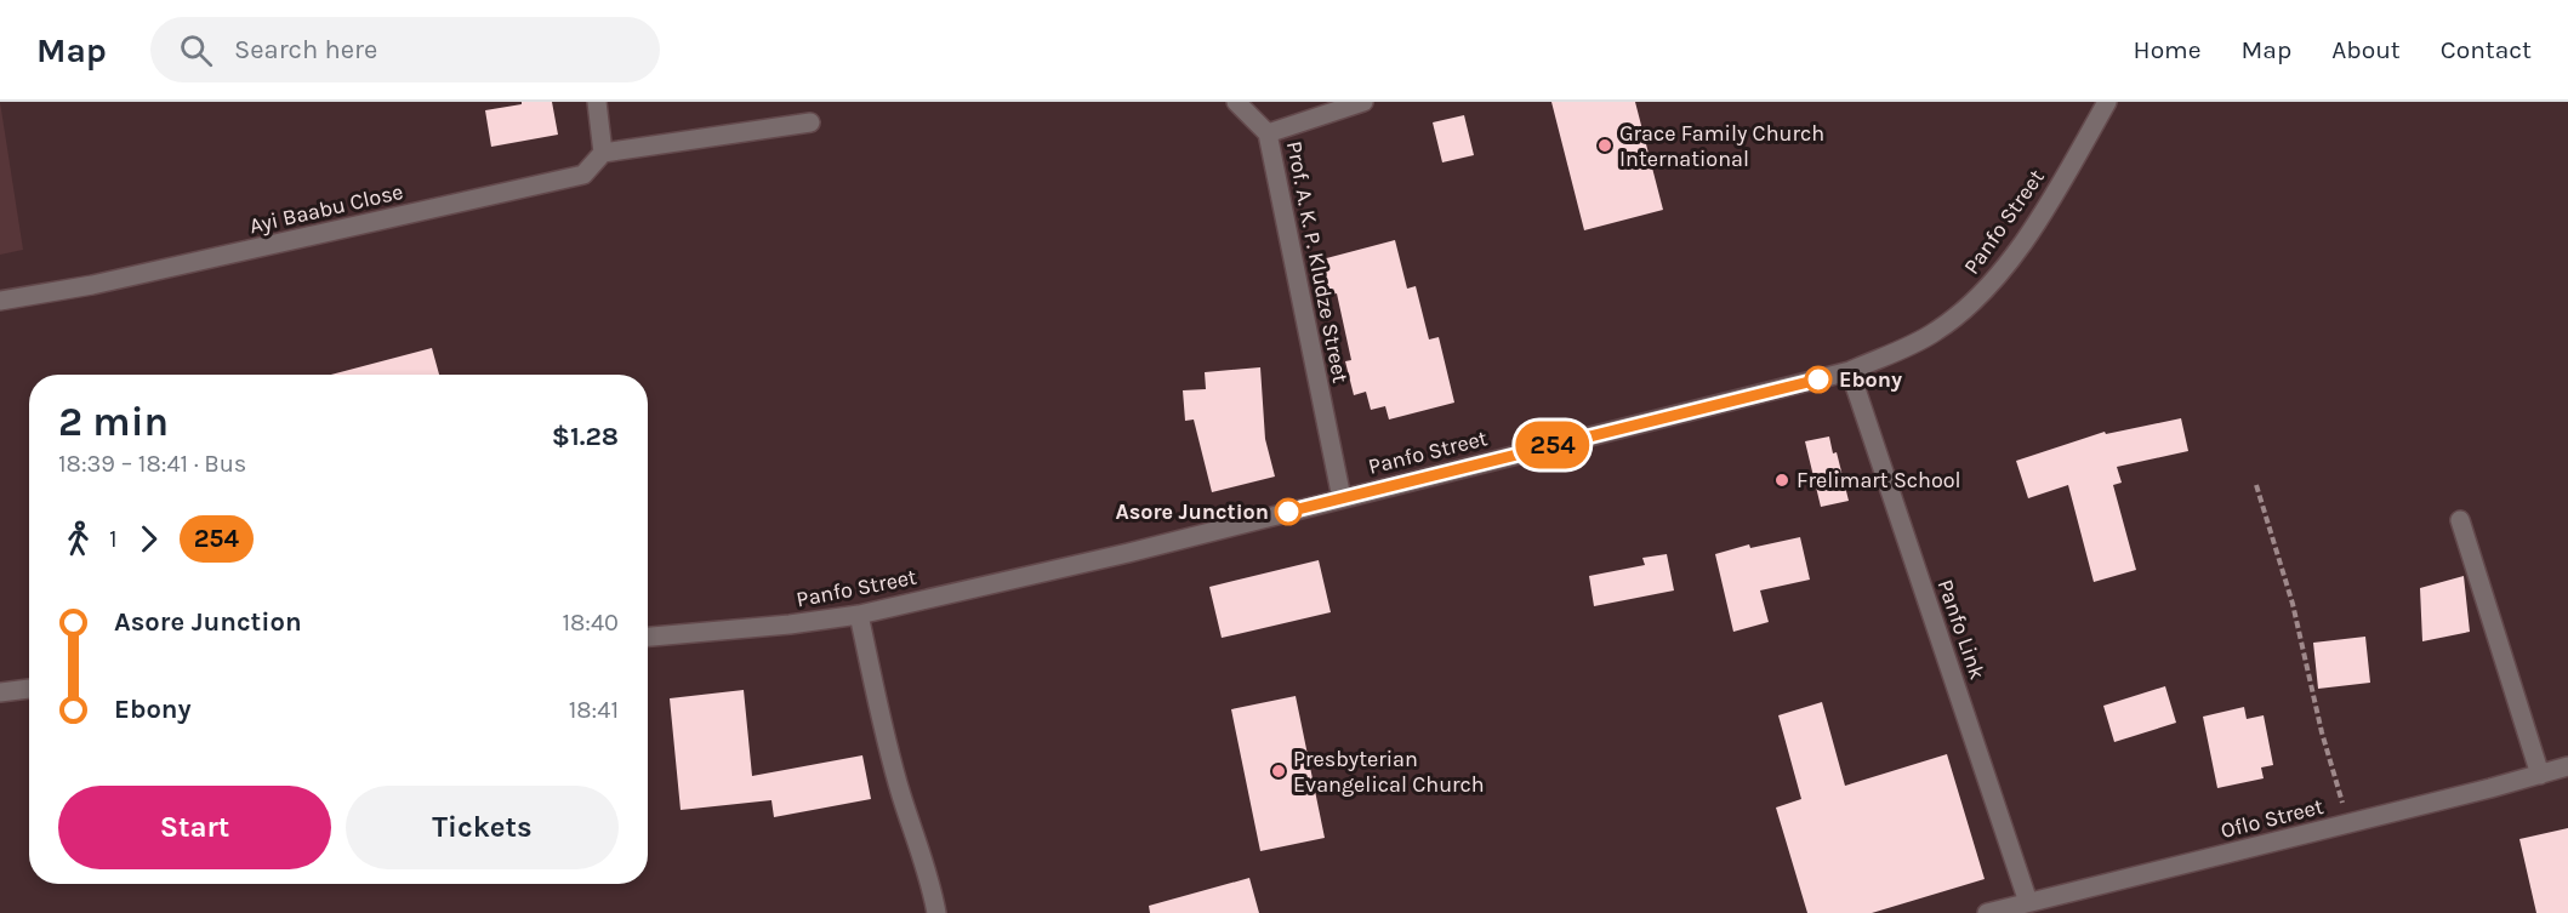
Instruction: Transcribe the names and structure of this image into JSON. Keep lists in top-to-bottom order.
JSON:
{
  "streets": {
    "street": [
      "Ayi Baabu Close",
      "Panfo Street",
      "Prof. A. K. P. Kludze Street",
      "Panfo Link",
      "Oflo Street"
    ]
  },
  "crossings": [
    ["Panfo Street", "Prof. A. K. P. Kludze Street"],
    ["Panfo Street", "Panfo Link"],
    ["Panfo Link", "Oflo Street"]
  ],
  "places": [
    "Grace Family Church International",
    "Ebony",
    "Frelimart School",
    "Asore Junction",
    "Presbyterian Evangelical Church"
  ],
  "lines": ["bus line 254"],
  "page": {
    "header": "Map",
    "search": "Search here",
    "nav": [
      "Home",
      "Map",
      "About",
      "Contact"
    ],
    "on_map": "254",
    "heading": ["2 min", "18:39 – 18:41 · Bus", "$1.28"],
    "legs": ["1", "254"],
    "list": [
      {
        "name": "Asore Junction",
        "value": "18:40"
      },
      {
        "name": "Ebony",
        "value": "18:41"
      }
    ],
    "buttons": ["Start", "Tickets"]
  }
}
